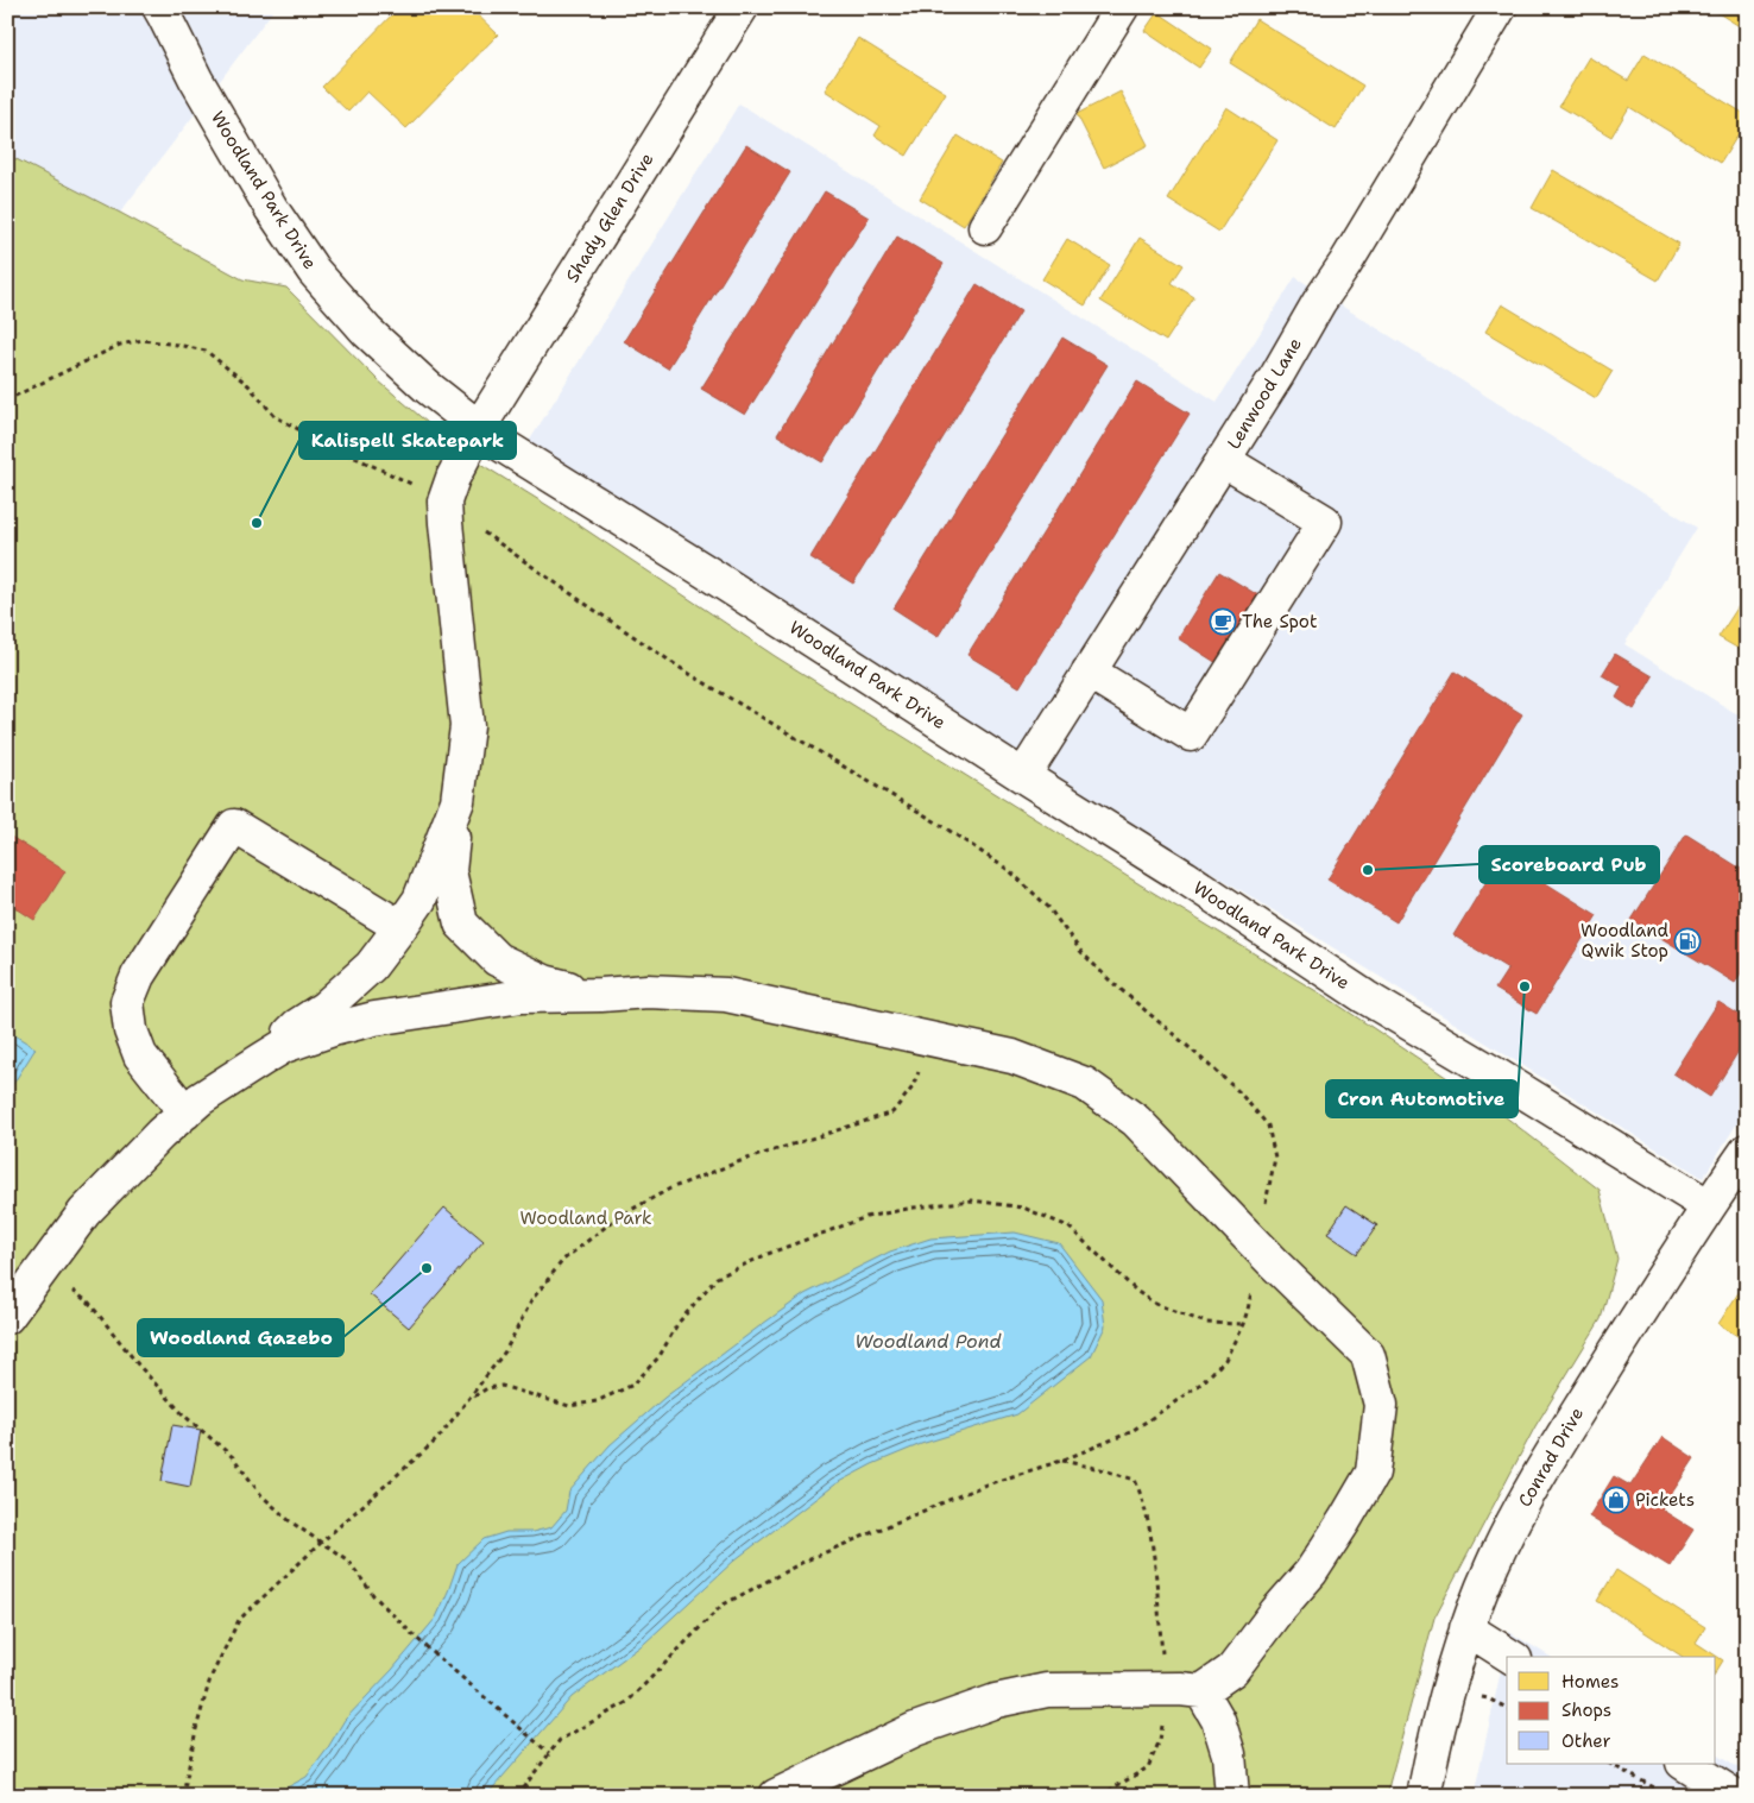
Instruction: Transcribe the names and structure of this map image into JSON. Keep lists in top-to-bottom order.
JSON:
{
  "streets": {
    "street": [
      "Woodland Park Drive",
      "Shady Glen Drive",
      "Lenwood Lane",
      "Conrad Drive"
    ]
  },
  "crossings": [
    ["Woodland Park Drive", "Shady Glen Drive"],
    ["Woodland Park Drive", "Lenwood Lane"],
    ["Woodland Park Drive", "Conrad Drive"]
  ],
  "water": ["Woodland Pond"],
  "parks": ["Woodland Park"],
  "places": {
    "other": [
      "Kalispell Skatepark",
      "Scoreboard Pub",
      "Cron Automotive",
      "Woodland Gazebo"
    ],
    "cafe": ["The Spot"],
    "fuel station": ["Woodland Qwik Stop"],
    "shop": ["Pickets"]
  },
  "legend": ["Homes", "Shops", "Other"]
}
